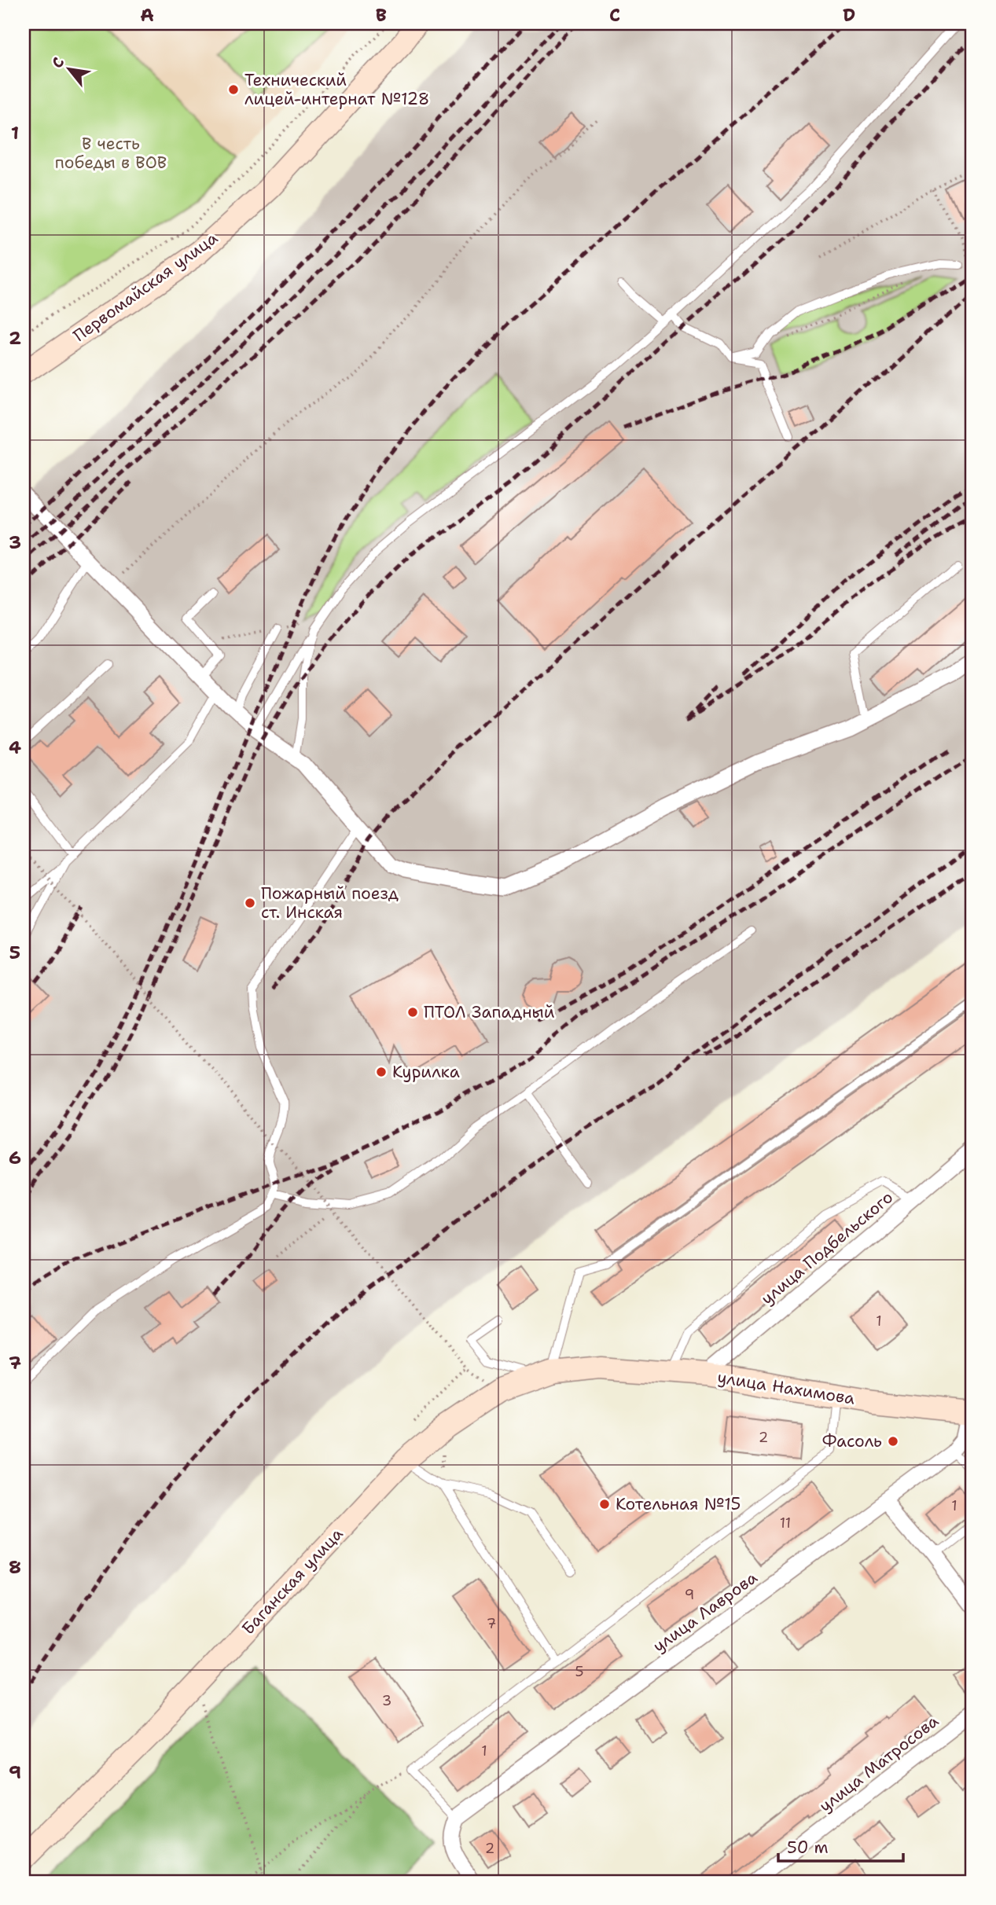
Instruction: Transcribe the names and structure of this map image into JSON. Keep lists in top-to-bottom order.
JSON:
{
  "streets": {
    "street": [
      "Первомайская улица",
      "улица Подбельского",
      "улица Нахимова",
      "Баганская улица",
      "улица Лаврова",
      "улица Матросова"
    ]
  },
  "crossings": [
    ["улица Подбельского", "улица Нахимова"],
    ["улица Нахимова", "Баганская улица"],
    ["улица Нахимова", "улица Лаврова"]
  ],
  "parks": ["В честь победы в ВОВ"],
  "places": [
    "Технический лицей-интернат №128",
    "Пожарный поезд ст. Инская",
    "ПТОЛ Западный",
    "Курилка",
    "Фасоль",
    "Котельная №15"
  ],
  "house_numbers": [
    "1",
    "2",
    "1",
    "11",
    "9",
    "7",
    "5",
    "3",
    "1",
    "2"
  ],
  "scale_bar": "50 m",
  "north": "top left",
  "grid": {
    "columns": [
      "A",
      "B",
      "C",
      "D"
    ],
    "rows": [
      "1",
      "2",
      "3",
      "4",
      "5",
      "6",
      "7",
      "8",
      "9"
    ]
  }
}
